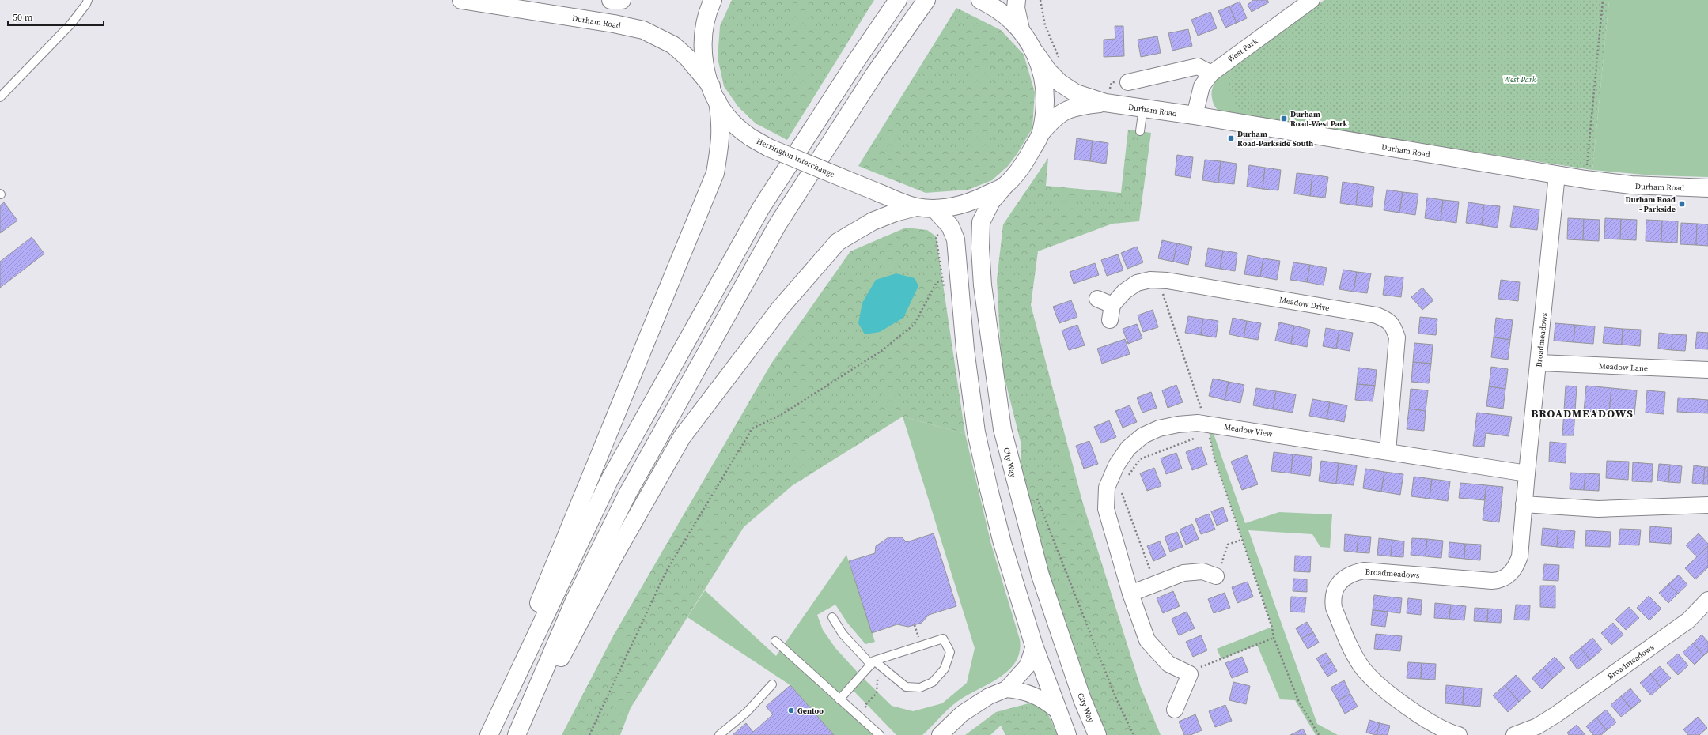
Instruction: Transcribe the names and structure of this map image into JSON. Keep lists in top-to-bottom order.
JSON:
{
  "streets": {
    "main road": ["Durham Road", "Herrington Interchange", "City Way"],
    "street": [
      "West Park",
      "Meadow Drive",
      "Broadmeadows",
      "Meadow Lane",
      "Meadow View"
    ]
  },
  "crossings": [
    ["Durham Road", "West Park"],
    ["Durham Road", "Herrington Interchange"],
    ["Durham Road", "Broadmeadows"],
    ["Meadow Drive", "Meadow View"],
    ["Broadmeadows", "Meadow Lane"],
    ["Broadmeadows", "Meadow View"]
  ],
  "districts": ["BROADMEADOWS"],
  "parks": ["West Park"],
  "places": {
    "transit": ["Durham Road-West Park", "Durham Road-Parkside South", "Durham Road - Parkside"],
    "other": ["Gentoo"]
  },
  "scale_bar": "50 m"
}
